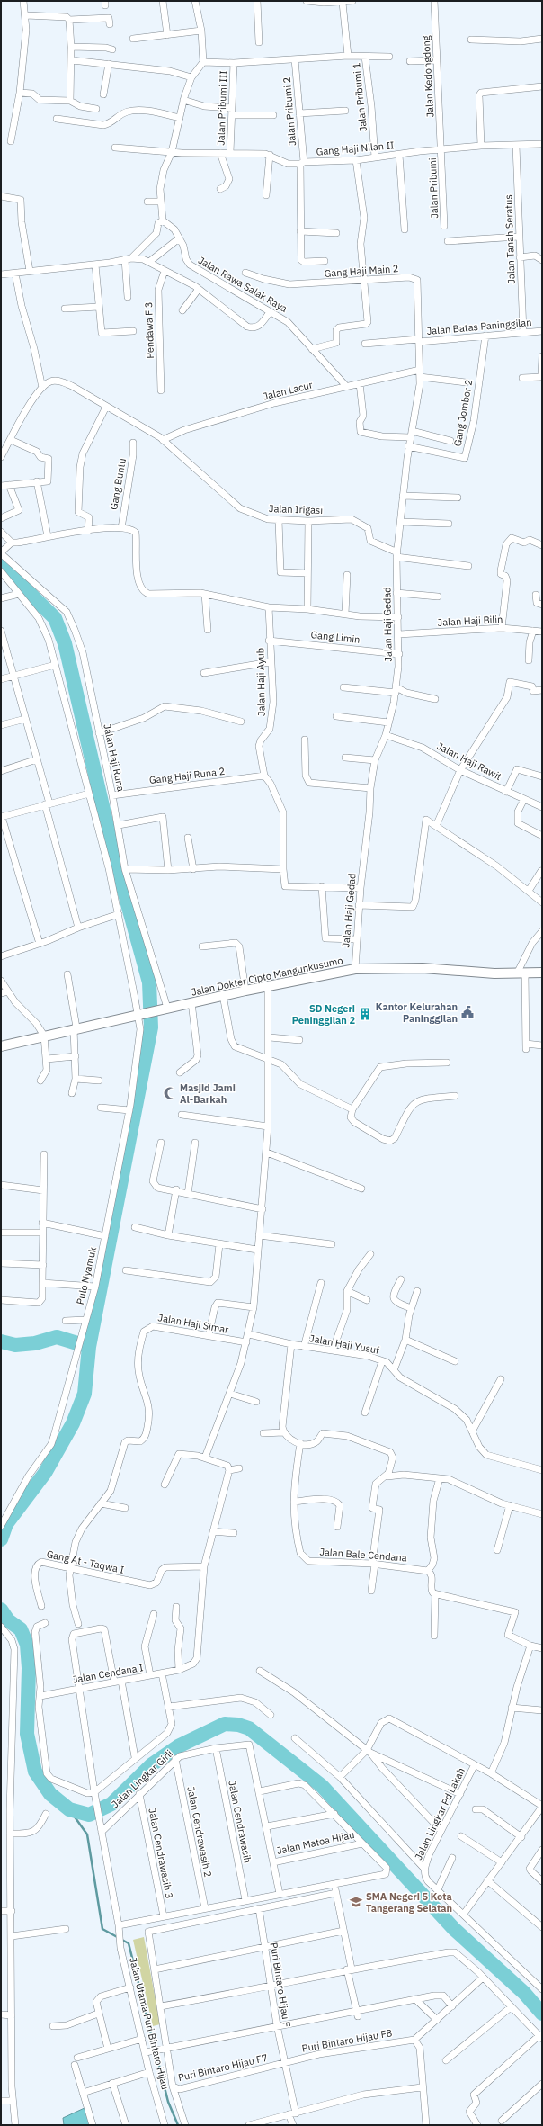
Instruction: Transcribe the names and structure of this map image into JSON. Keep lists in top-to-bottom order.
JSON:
{
  "streets": {
    "main road": ["Jalan Dokter Cipto Mangunkusumo"],
    "street": [
      "Jalan Kedongdong",
      "Jalan Pribumi 1",
      "Jalan Pribumi III",
      "Jalan Pribumi 2",
      "Gang Haji Nilan II",
      "Jalan Pribumi",
      "Jalan Tanah Seratus",
      "Gang Haji Main 2",
      "Jalan Rawa Salak Raya",
      "Jalan Batas Paninggilan",
      "Pendawa F 3",
      "Jalan Lacur",
      "Gang Jombor 2",
      "Gang Buntu",
      "Jalan Irigasi",
      "Jalan Haji Bilin",
      "Jalan Haji Gedad",
      "Gang Limin",
      "Jalan Haji Ayub",
      "Jalan Haji Runa",
      "Jalan Haji Rawit",
      "Gang Haji Runa 2",
      "Pulo Nyamuk",
      "Jalan Haji Simar",
      "Jalan Haji Yusuf",
      "Jalan Bale Cendana",
      "Gang At - Taqwa I",
      "Jalan Cendana I",
      "Jalan Lingkar Girli",
      "Jalan Lingkar Pd Lakah",
      "Jalan Cendrawasih",
      "Jalan Cendrawasih 2",
      "Jalan Matoa Hijau",
      "Jalan Cendrawasih 3",
      "Puri Bintaro Hijau F",
      "Jalan Utama Puri Bintaro Hijau",
      "Puri Bintaro Hijau F8",
      "Puri Bintaro Hijau F7"
    ]
  },
  "crossings": [
    ["Jalan Kedongdong", "Gang Haji Nilan II"],
    ["Jalan Kedongdong", "Jalan Pribumi"],
    ["Jalan Pribumi 1", "Gang Haji Nilan II"],
    ["Jalan Pribumi III", "Gang Haji Nilan II"],
    ["Jalan Pribumi 2", "Gang Haji Nilan II"],
    ["Gang Haji Nilan II", "Jalan Pribumi"],
    ["Gang Haji Nilan II", "Jalan Tanah Seratus"],
    ["Jalan Tanah Seratus", "Jalan Batas Paninggilan"],
    ["Gang Haji Main 2", "Jalan Batas Paninggilan"],
    ["Gang Haji Main 2", "Jalan Haji Gedad"],
    ["Jalan Rawa Salak Raya", "Jalan Lacur"],
    ["Jalan Batas Paninggilan", "Gang Jombor 2"],
    ["Jalan Batas Paninggilan", "Jalan Haji Gedad"],
    ["Jalan Lacur", "Jalan Irigasi"],
    ["Jalan Lacur", "Jalan Haji Gedad"],
    ["Gang Jombor 2", "Jalan Haji Gedad"],
    ["Jalan Irigasi", "Jalan Haji Gedad"],
    ["Jalan Haji Bilin", "Jalan Haji Gedad"],
    ["Jalan Haji Gedad", "Gang Limin"],
    ["Jalan Haji Gedad", "Jalan Haji Ayub"],
    ["Jalan Haji Gedad", "Jalan Haji Rawit"],
    ["Jalan Haji Gedad", "Jalan Dokter Cipto Mangunkusumo"],
    ["Gang Limin", "Jalan Haji Ayub"],
    ["Jalan Haji Ayub", "Gang Haji Runa 2"],
    ["Jalan Haji Runa", "Gang Haji Runa 2"],
    ["Jalan Haji Runa", "Jalan Dokter Cipto Mangunkusumo"],
    ["Jalan Dokter Cipto Mangunkusumo", "Pulo Nyamuk"],
    ["Jalan Haji Simar", "Gang At - Taqwa I"],
    ["Jalan Cendana I", "Jalan Utama Puri Bintaro Hijau"],
    ["Jalan Lingkar Girli", "Jalan Cendrawasih"],
    ["Jalan Lingkar Girli", "Jalan Cendrawasih 2"],
    ["Jalan Lingkar Girli", "Jalan Cendrawasih 3"],
    ["Jalan Lingkar Girli", "Jalan Utama Puri Bintaro Hijau"],
    ["Puri Bintaro Hijau F", "Puri Bintaro Hijau F8"],
    ["Puri Bintaro Hijau F", "Puri Bintaro Hijau F7"],
    ["Puri Bintaro Hijau F8", "Puri Bintaro Hijau F7"]
  ],
  "places": {
    "public building": ["Kantor Kelurahan Paninggilan"],
    "building": ["SD Negeri Peninggilan 2"],
    "mosque": ["Masjid Jami Al-Barkah"],
    "school or university": ["SMA Negeri 5 Kota Tangerang Selatan"]
  }
}
